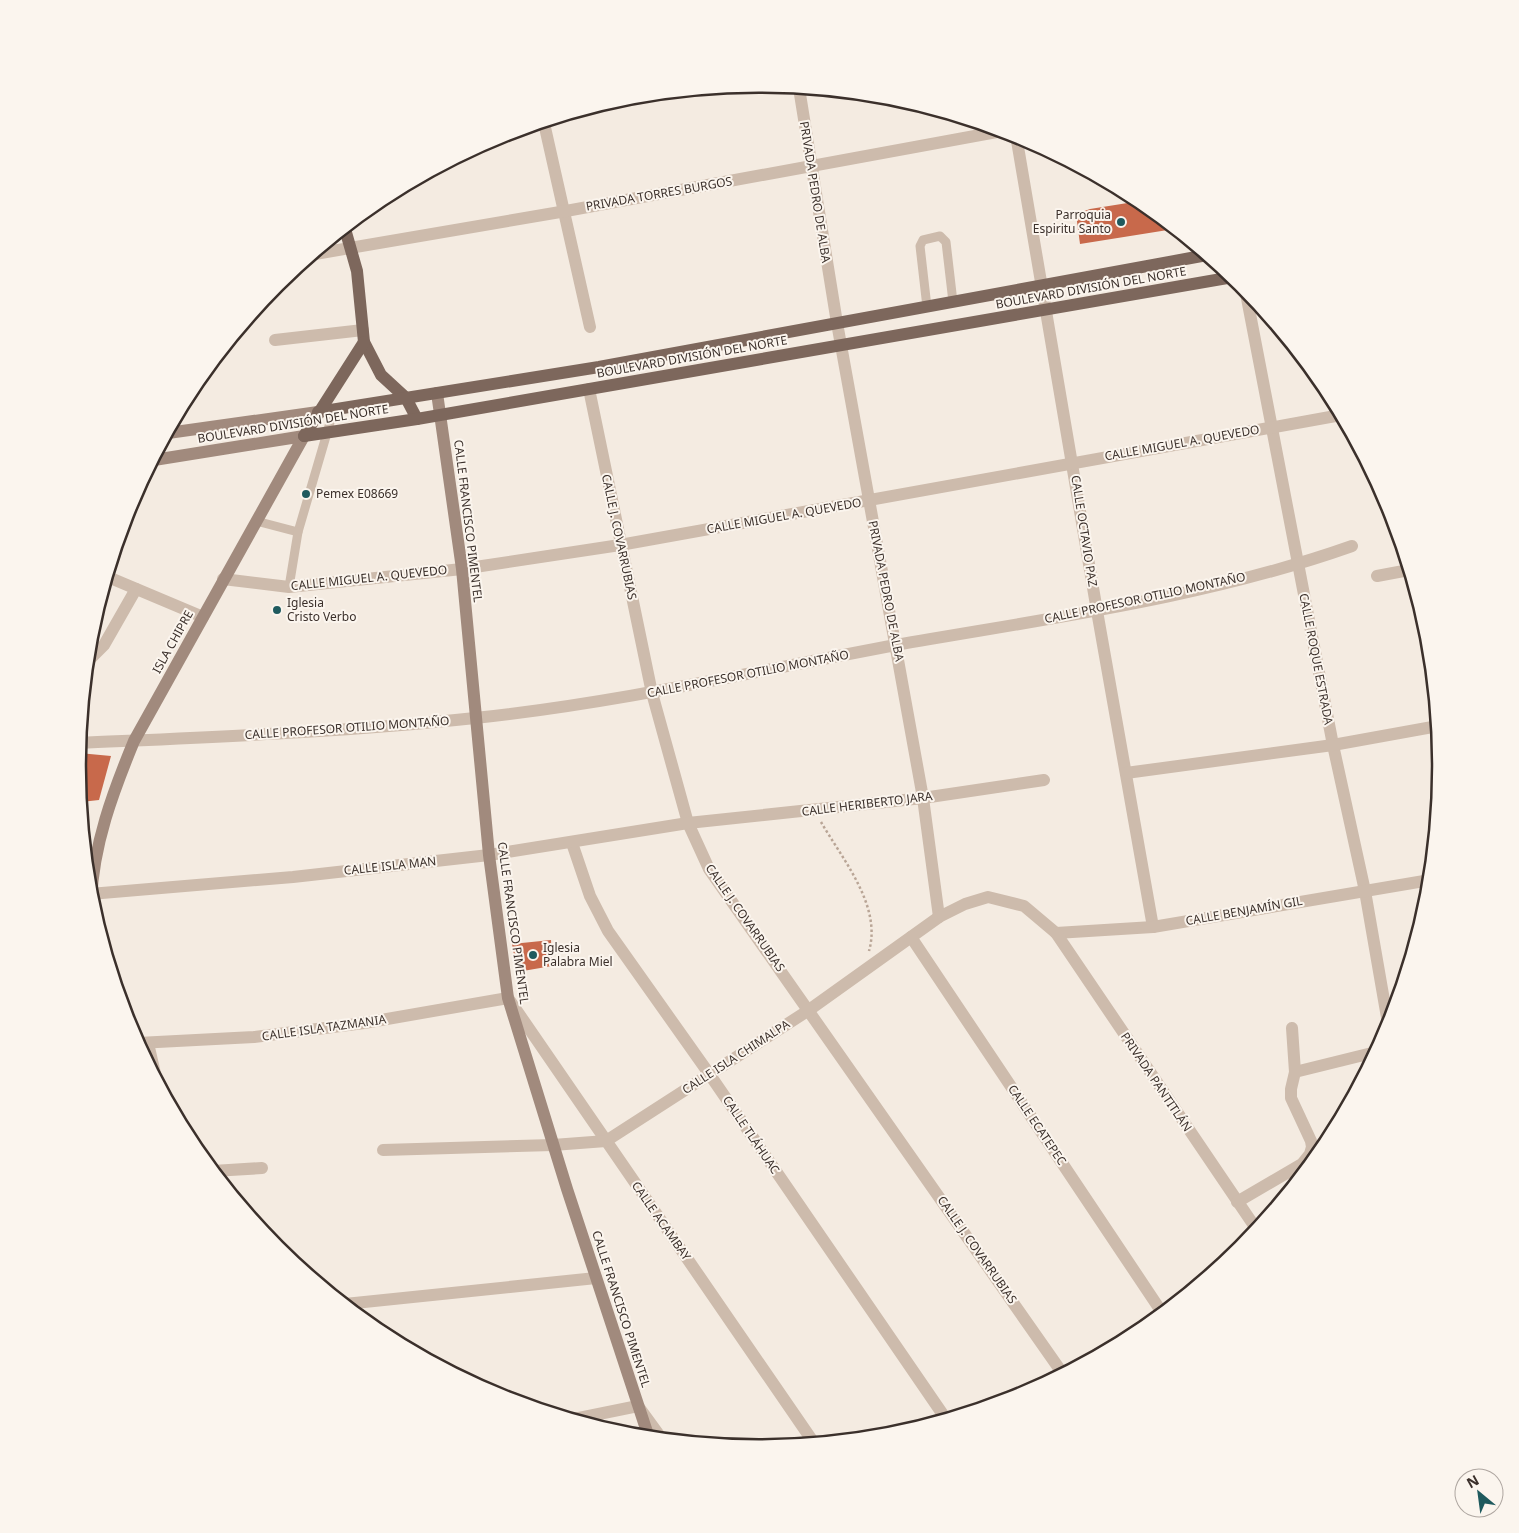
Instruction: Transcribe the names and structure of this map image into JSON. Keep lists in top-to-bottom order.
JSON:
{
  "streets": {
    "main road": ["BOULEVARD DIVISIÓN DEL NORTE", "CALLE FRANCISCO PIMENTEL", "ISLA CHIPRE"],
    "street": [
      "PRIVADA PEDRO DE ALBA",
      "PRIVADA TORRES BURGOS",
      "CALLE MIGUEL A. QUEVEDO",
      "CALLE OCTAVIO PAZ",
      "CALLE J. COVARRUBIAS",
      "CALLE PROFESOR OTILIO MONTAÑO",
      "CALLE ROQUE ESTRADA",
      "CALLE HERIBERTO JARA",
      "CALLE ISLA MAN",
      "CALLE BENJAMÍN GIL",
      "CALLE ISLA TAZMANIA",
      "CALLE ISLA CHIMALPA",
      "PRIVADA PANTITLÁN",
      "CALLE ECATEPEC",
      "CALLE TLÁHUAC",
      "CALLE ACAMBAY"
    ]
  },
  "crossings": [
    ["PRIVADA PEDRO DE ALBA", "PRIVADA TORRES BURGOS"],
    ["PRIVADA PEDRO DE ALBA", "BOULEVARD DIVISIÓN DEL NORTE"],
    ["PRIVADA PEDRO DE ALBA", "CALLE MIGUEL A. QUEVEDO"],
    ["PRIVADA PEDRO DE ALBA", "CALLE PROFESOR OTILIO MONTAÑO"],
    ["PRIVADA PEDRO DE ALBA", "CALLE HERIBERTO JARA"],
    ["PRIVADA PEDRO DE ALBA", "CALLE ISLA CHIMALPA"],
    ["BOULEVARD DIVISIÓN DEL NORTE", "CALLE FRANCISCO PIMENTEL"],
    ["BOULEVARD DIVISIÓN DEL NORTE", "CALLE OCTAVIO PAZ"],
    ["BOULEVARD DIVISIÓN DEL NORTE", "CALLE J. COVARRUBIAS"],
    ["BOULEVARD DIVISIÓN DEL NORTE", "ISLA CHIPRE"],
    ["CALLE MIGUEL A. QUEVEDO", "CALLE FRANCISCO PIMENTEL"],
    ["CALLE MIGUEL A. QUEVEDO", "CALLE OCTAVIO PAZ"],
    ["CALLE MIGUEL A. QUEVEDO", "CALLE J. COVARRUBIAS"],
    ["CALLE MIGUEL A. QUEVEDO", "ISLA CHIPRE"],
    ["CALLE MIGUEL A. QUEVEDO", "CALLE ROQUE ESTRADA"],
    ["CALLE FRANCISCO PIMENTEL", "CALLE PROFESOR OTILIO MONTAÑO"],
    ["CALLE FRANCISCO PIMENTEL", "CALLE ISLA MAN"],
    ["CALLE FRANCISCO PIMENTEL", "CALLE ISLA TAZMANIA"],
    ["CALLE FRANCISCO PIMENTEL", "CALLE ISLA CHIMALPA"],
    ["CALLE FRANCISCO PIMENTEL", "CALLE ACAMBAY"],
    ["CALLE OCTAVIO PAZ", "CALLE PROFESOR OTILIO MONTAÑO"],
    ["CALLE OCTAVIO PAZ", "CALLE BENJAMÍN GIL"],
    ["CALLE J. COVARRUBIAS", "CALLE PROFESOR OTILIO MONTAÑO"],
    ["CALLE J. COVARRUBIAS", "CALLE HERIBERTO JARA"],
    ["CALLE J. COVARRUBIAS", "CALLE ISLA MAN"],
    ["CALLE J. COVARRUBIAS", "CALLE ISLA CHIMALPA"],
    ["CALLE PROFESOR OTILIO MONTAÑO", "ISLA CHIPRE"],
    ["CALLE PROFESOR OTILIO MONTAÑO", "CALLE ROQUE ESTRADA"],
    ["CALLE ROQUE ESTRADA", "CALLE BENJAMÍN GIL"],
    ["CALLE HERIBERTO JARA", "CALLE ISLA MAN"],
    ["CALLE ISLA MAN", "CALLE TLÁHUAC"],
    ["CALLE BENJAMÍN GIL", "CALLE ISLA CHIMALPA"],
    ["CALLE BENJAMÍN GIL", "PRIVADA PANTITLÁN"],
    ["CALLE ISLA TAZMANIA", "CALLE ACAMBAY"],
    ["CALLE ISLA CHIMALPA", "PRIVADA PANTITLÁN"],
    ["CALLE ISLA CHIMALPA", "CALLE ECATEPEC"],
    ["CALLE ISLA CHIMALPA", "CALLE TLÁHUAC"],
    ["CALLE ISLA CHIMALPA", "CALLE ACAMBAY"]
  ],
  "places": [
    "Parroquia Espiritu Santo",
    "Pemex E08669",
    "Iglesia Cristo Verbo",
    "Iglesia Palabra Miel"
  ],
  "north": "top left"
}
